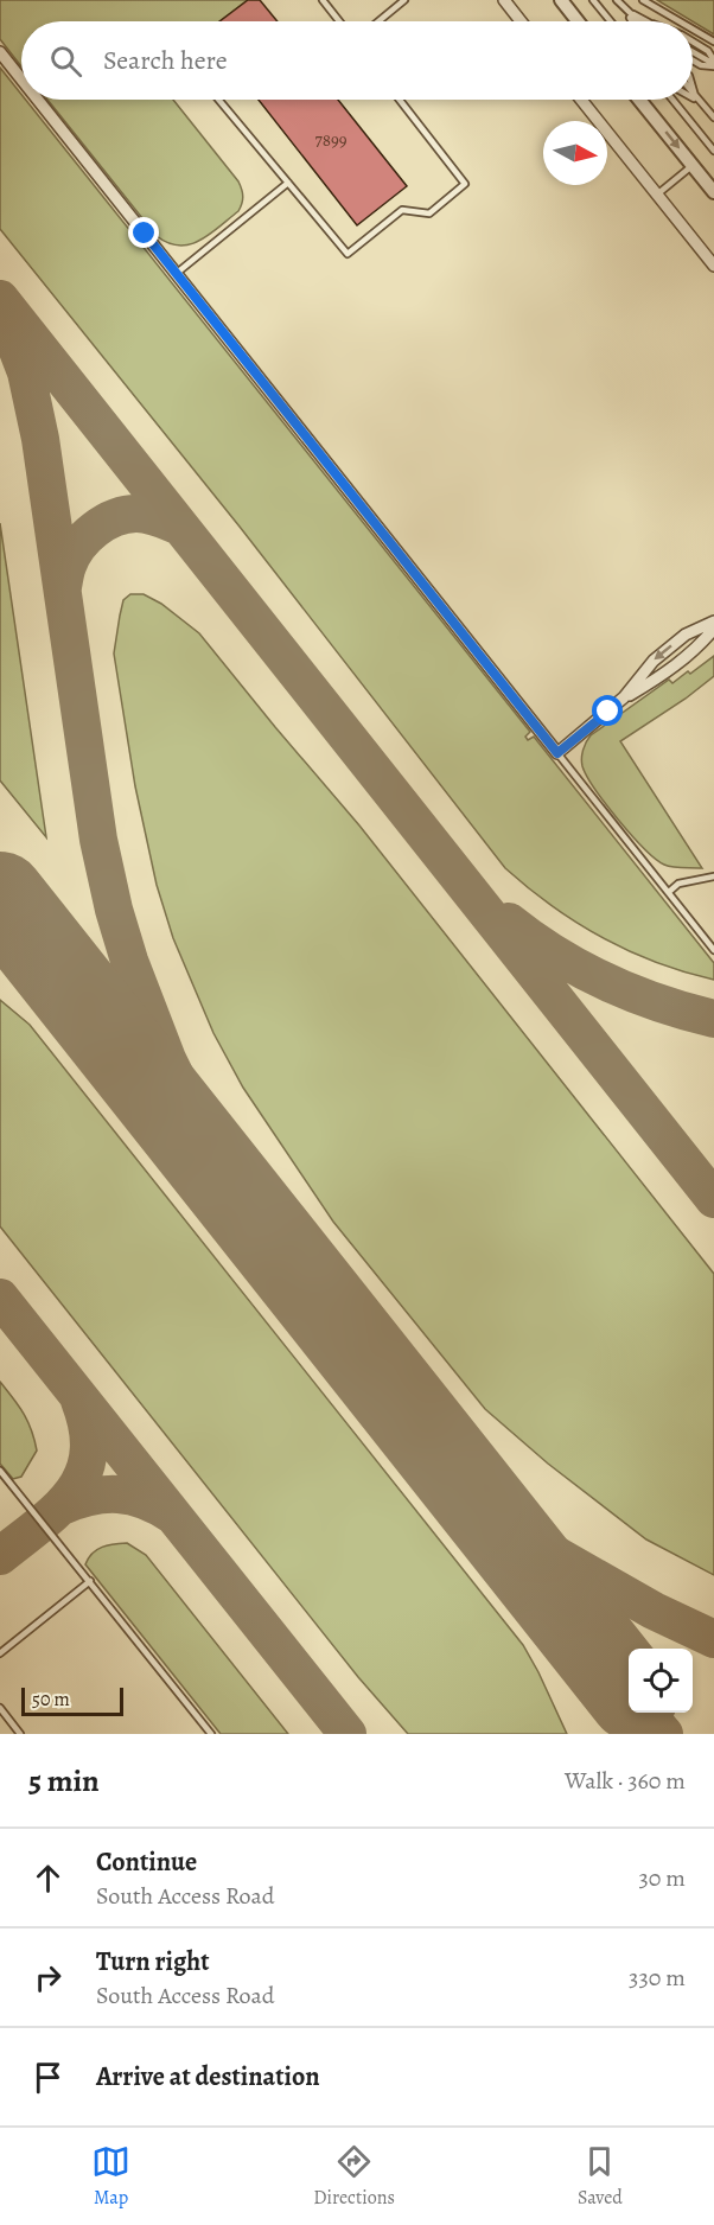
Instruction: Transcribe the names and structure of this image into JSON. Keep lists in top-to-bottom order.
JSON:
{
  "house_numbers": ["7899"],
  "scale_bar": "50 m",
  "north": "right",
  "page": {
    "search": "Search here",
    "scale": "50 m",
    "heading": ["5 min", "Walk · 360 m"],
    "list": [
      ["Continue", "South Access Road", "30 m"],
      ["Turn right", "South Access Road", "330 m"],
      "Arrive at destination"
    ],
    "nav": ["Map", "Directions", "Saved"]
  }
}
